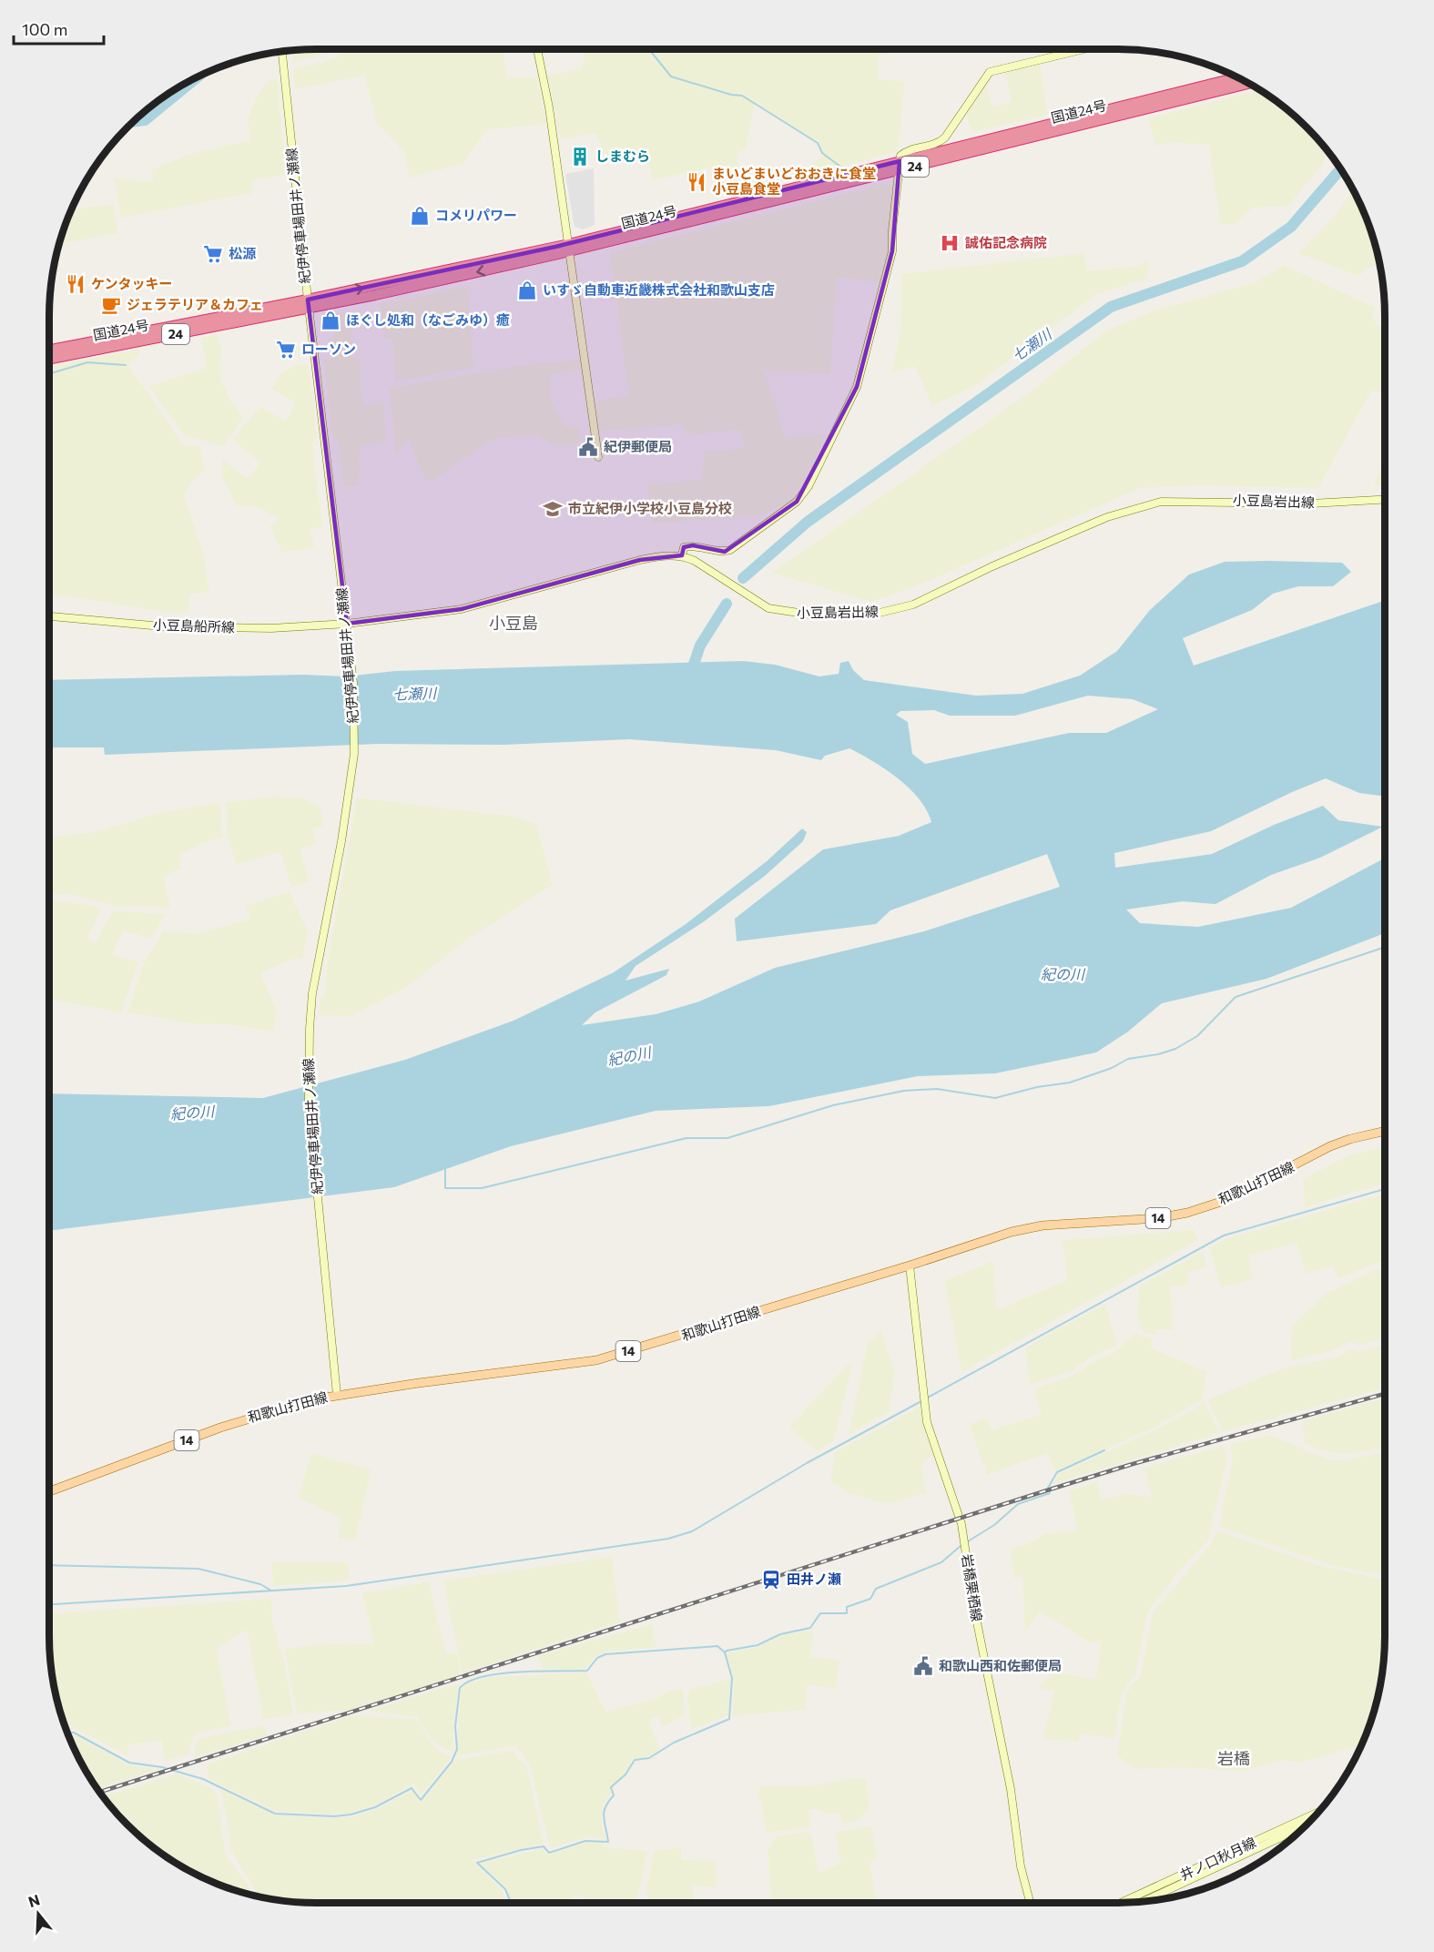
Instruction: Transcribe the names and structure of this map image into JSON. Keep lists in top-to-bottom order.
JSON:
{
  "streets": {
    "highway": ["国道24号", "24"],
    "main road": [
      "紀伊停車場田井ノ瀬線",
      "小豆島岩出線",
      "小豆島船所線",
      "和歌山打田線",
      "14",
      "岩橋栗栖線",
      "井ノ口秋月線"
    ]
  },
  "crossings": [
    ["国道24号", "紀伊停車場田井ノ瀬線"],
    ["紀伊停車場田井ノ瀬線", "小豆島船所線"],
    ["紀伊停車場田井ノ瀬線", "和歌山打田線"],
    ["和歌山打田線", "岩橋栗栖線"]
  ],
  "districts": ["小豆島", "岩橋"],
  "water": ["七瀬川", "紀の川"],
  "places": {
    "building": ["しまむら"],
    "restaurant": ["まいどまいどおおきに食堂 小豆島食堂", "ケンタッキー"],
    "shop": ["コメリパワー", "いすゞ自動車近畿株式会社和歌山支店", "ほぐし処和（なごみゆ）癒"],
    "hospital": ["誠佑記念病院"],
    "supermarket": ["松源", "ローソン"],
    "cafe": ["ジェラテリア＆カフェ"],
    "public building": ["紀伊郵便局", "和歌山西和佐郵便局"],
    "school or university": ["市立紀伊小学校小豆島分校"],
    "station": ["田井ノ瀬"]
  },
  "scale_bar": "100 m",
  "north": "top"
}
